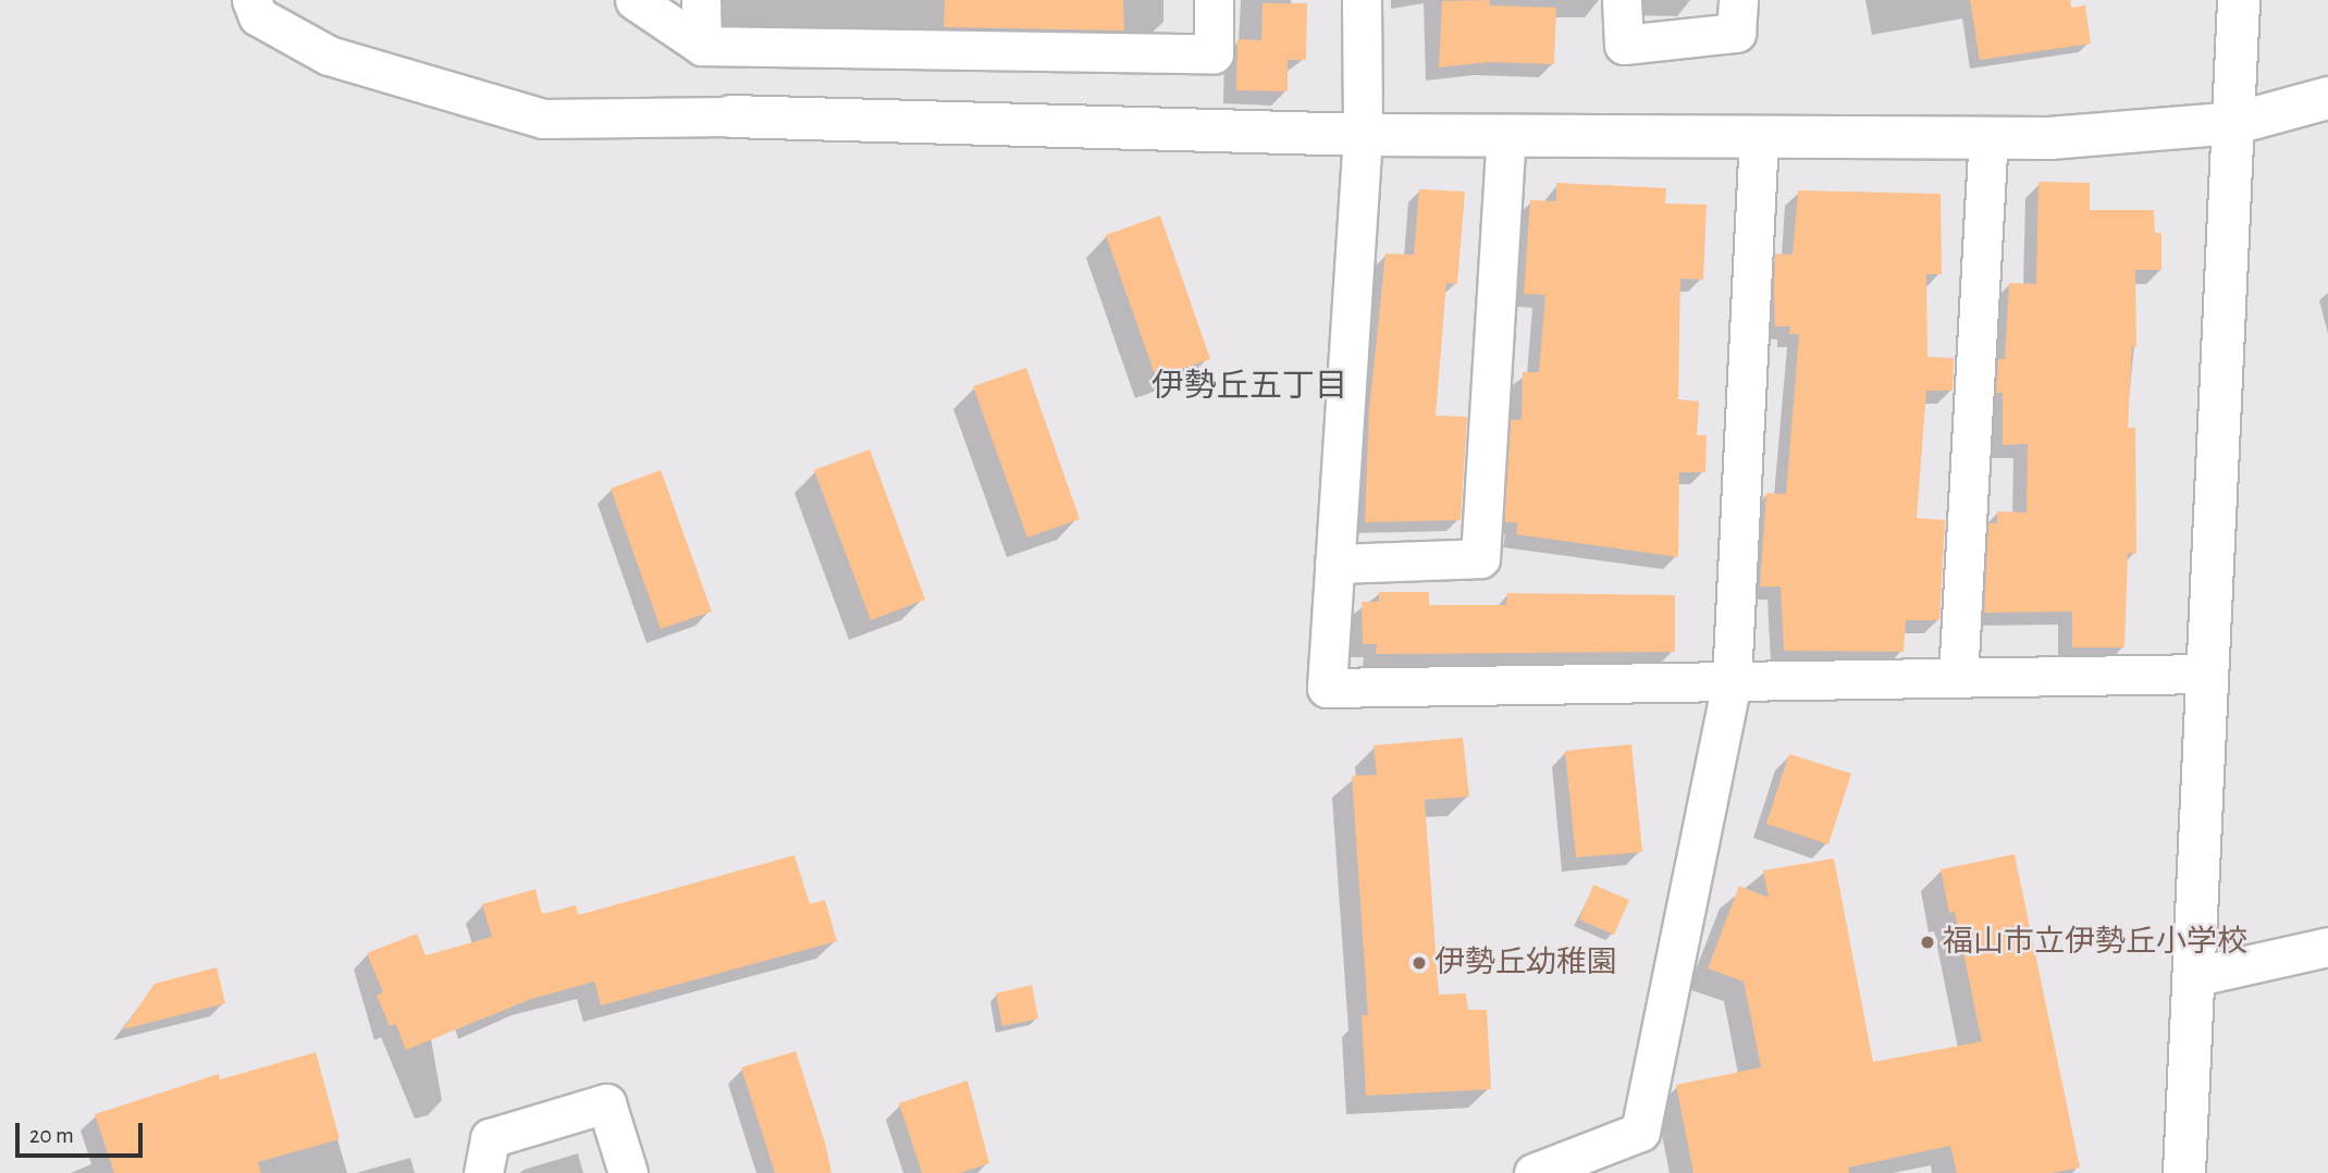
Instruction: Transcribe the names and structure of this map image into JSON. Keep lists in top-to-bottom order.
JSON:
{
  "districts": ["伊勢丘五丁目"],
  "places": ["福山市立伊勢丘小学校", "伊勢丘幼稚園"],
  "scale_bar": "20 m"
}
